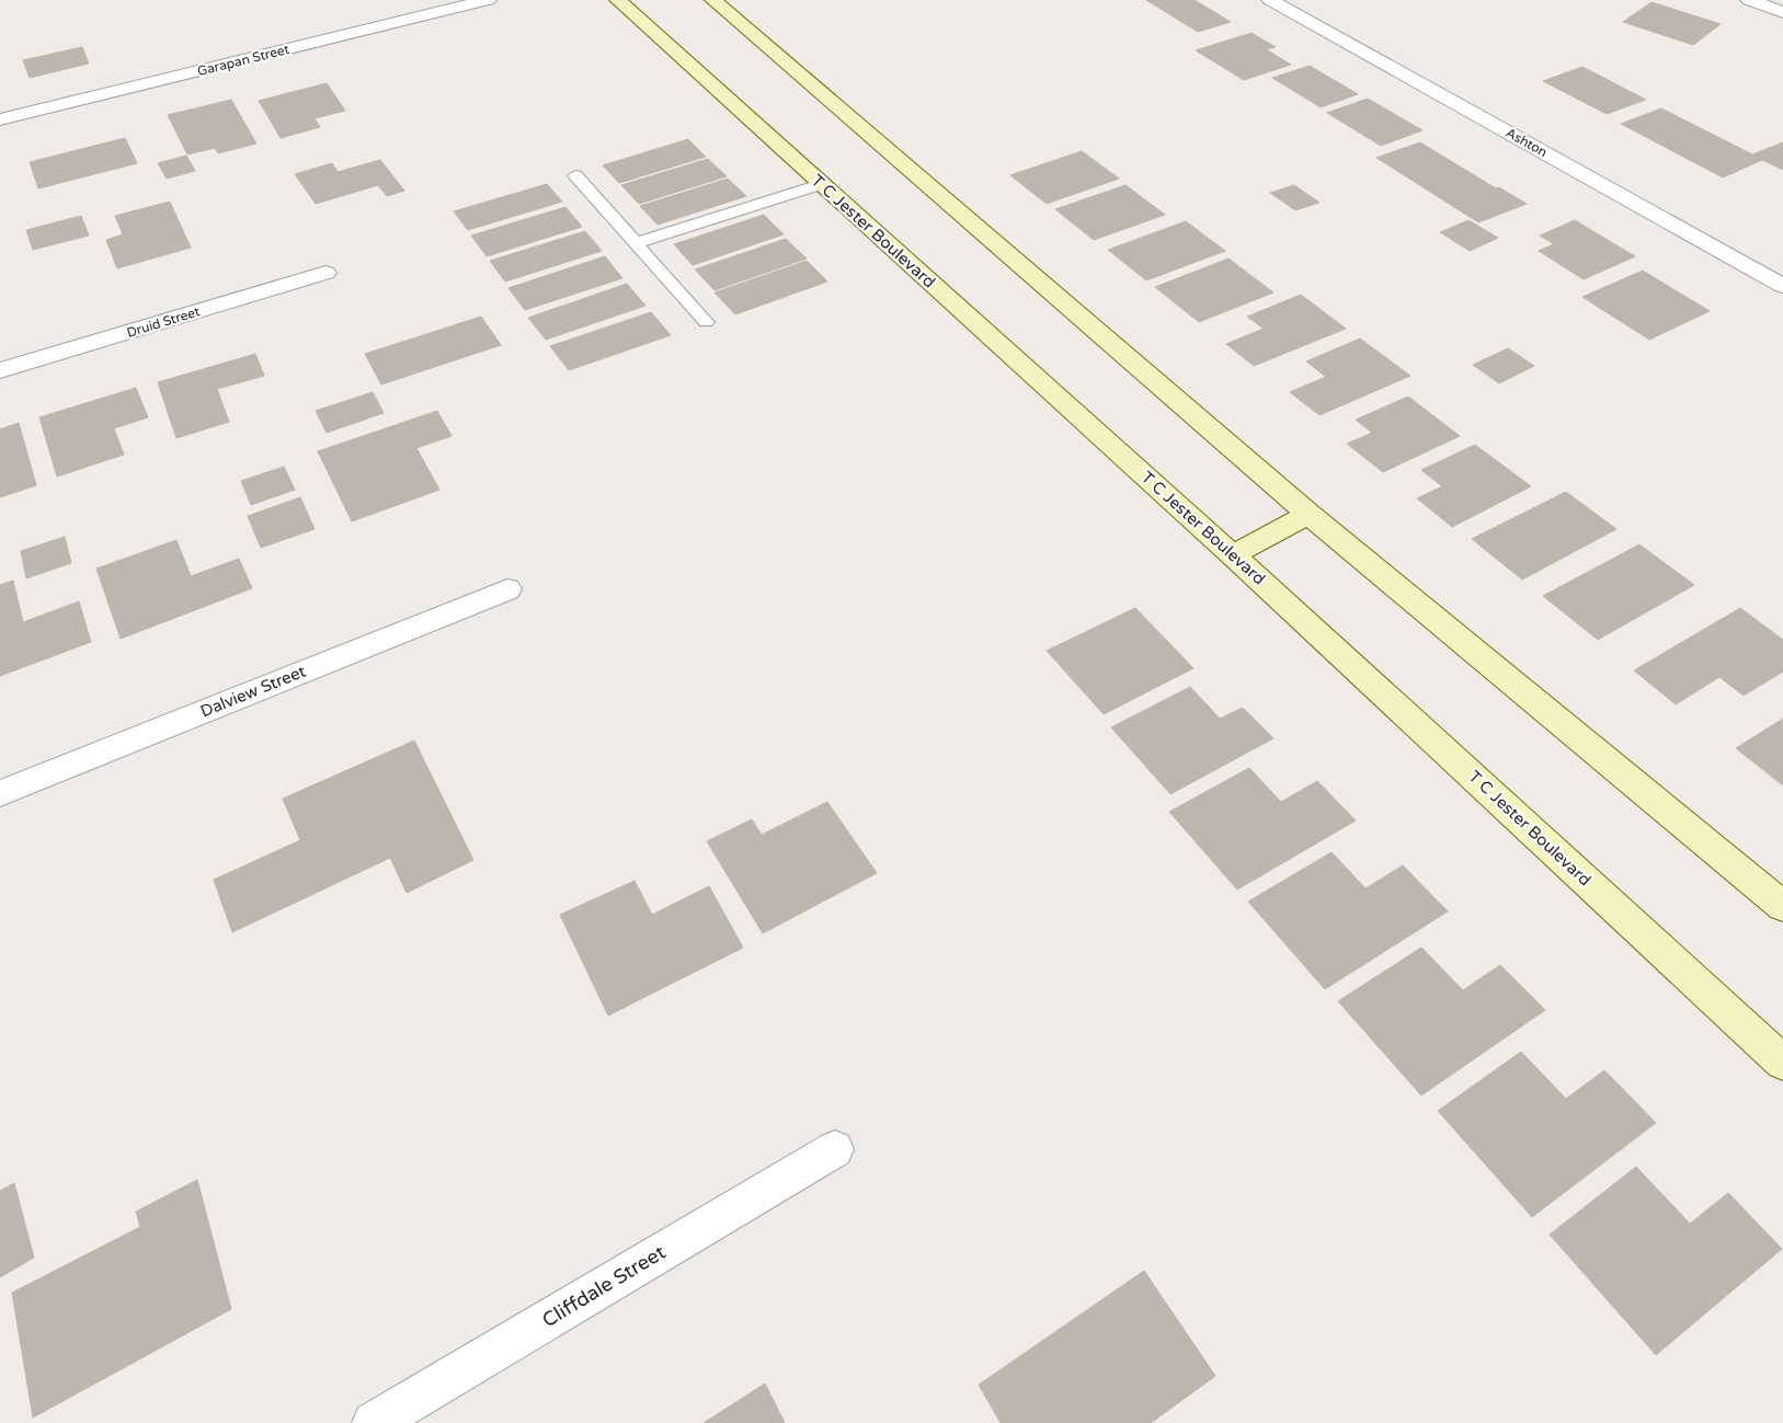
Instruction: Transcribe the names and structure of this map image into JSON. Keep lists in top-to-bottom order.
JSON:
{
  "streets": {
    "main road": ["T C Jester Boulevard"],
    "street": [
      "Garapan Street",
      "Ashton",
      "Druid Street",
      "Dalview Street",
      "Cliffdale Street"
    ]
  }
}
